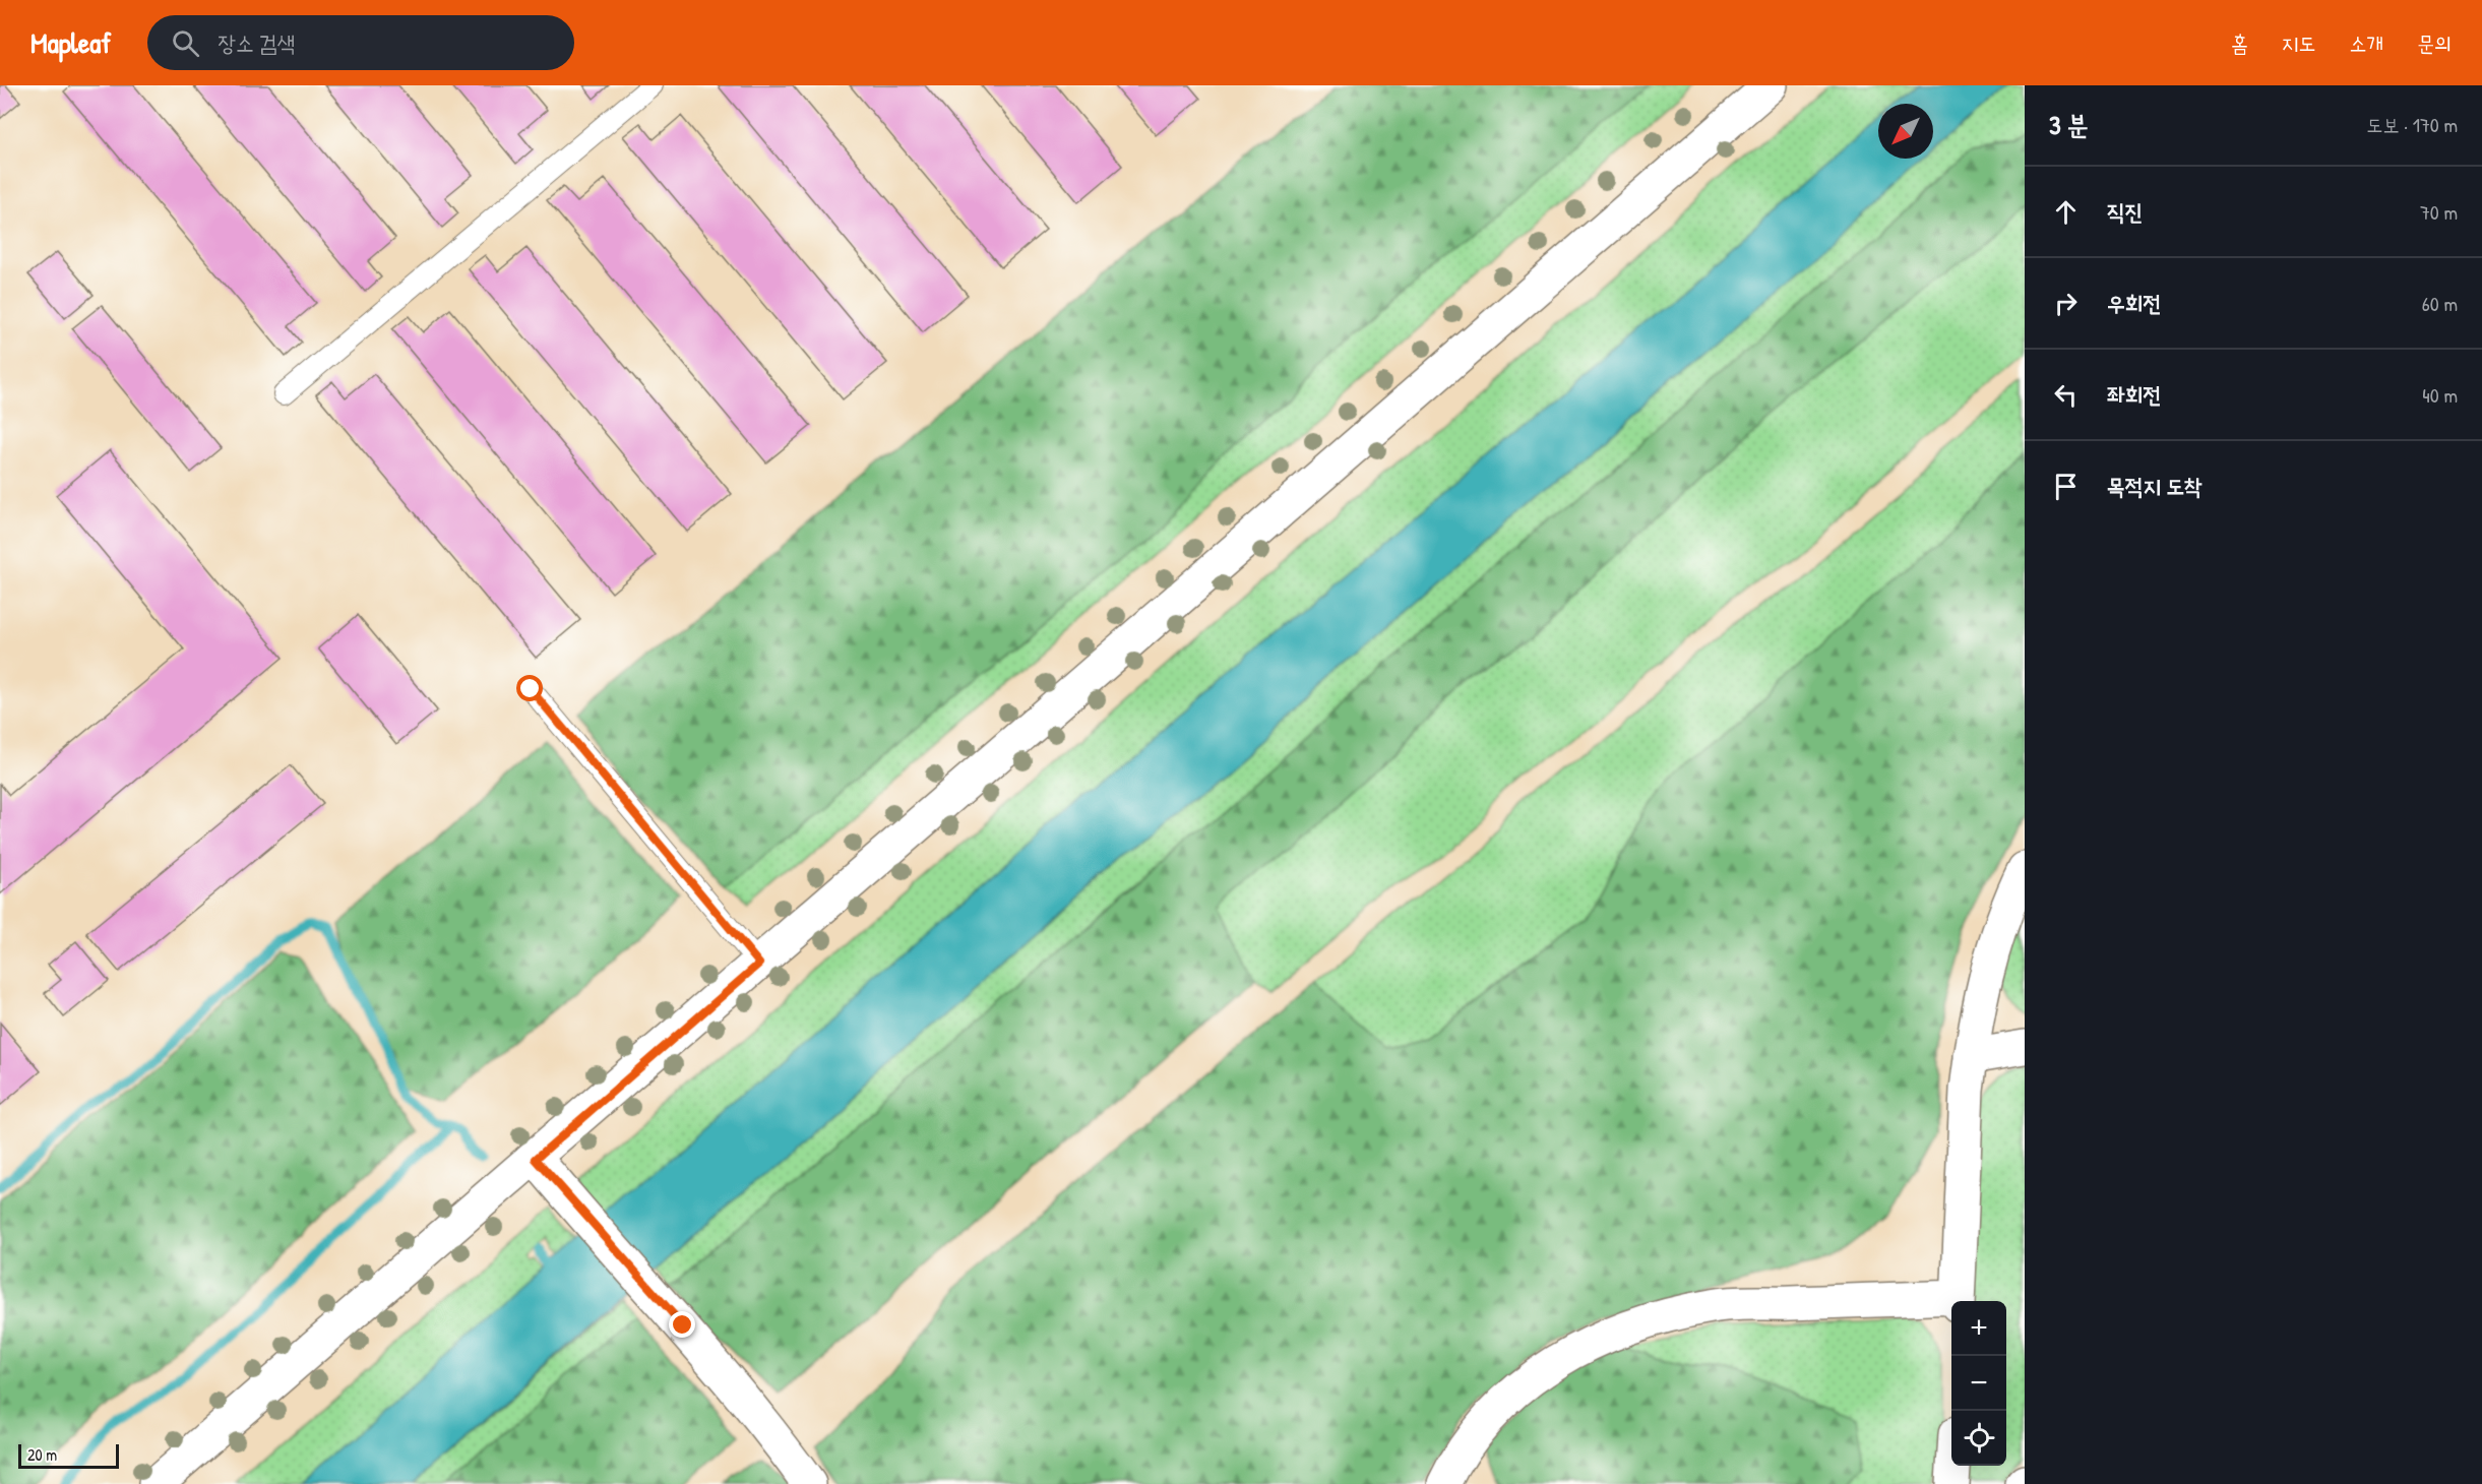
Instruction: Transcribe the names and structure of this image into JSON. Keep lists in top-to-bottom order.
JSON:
{
  "scale_bar": "20 m",
  "north": "bottom left",
  "page": {
    "header": "Mapleaf",
    "search": "장소 검색",
    "nav": [
      "홈",
      "지도",
      "소개",
      "문의"
    ],
    "heading": ["3 분", "도보 · 170 m"],
    "list": [
      ["직진", "70 m"],
      ["우회전", "60 m"],
      ["좌회전", "40 m"],
      "목적지 도착"
    ],
    "map_buttons": ["+", "−"],
    "scale": "20 m"
  }
}
